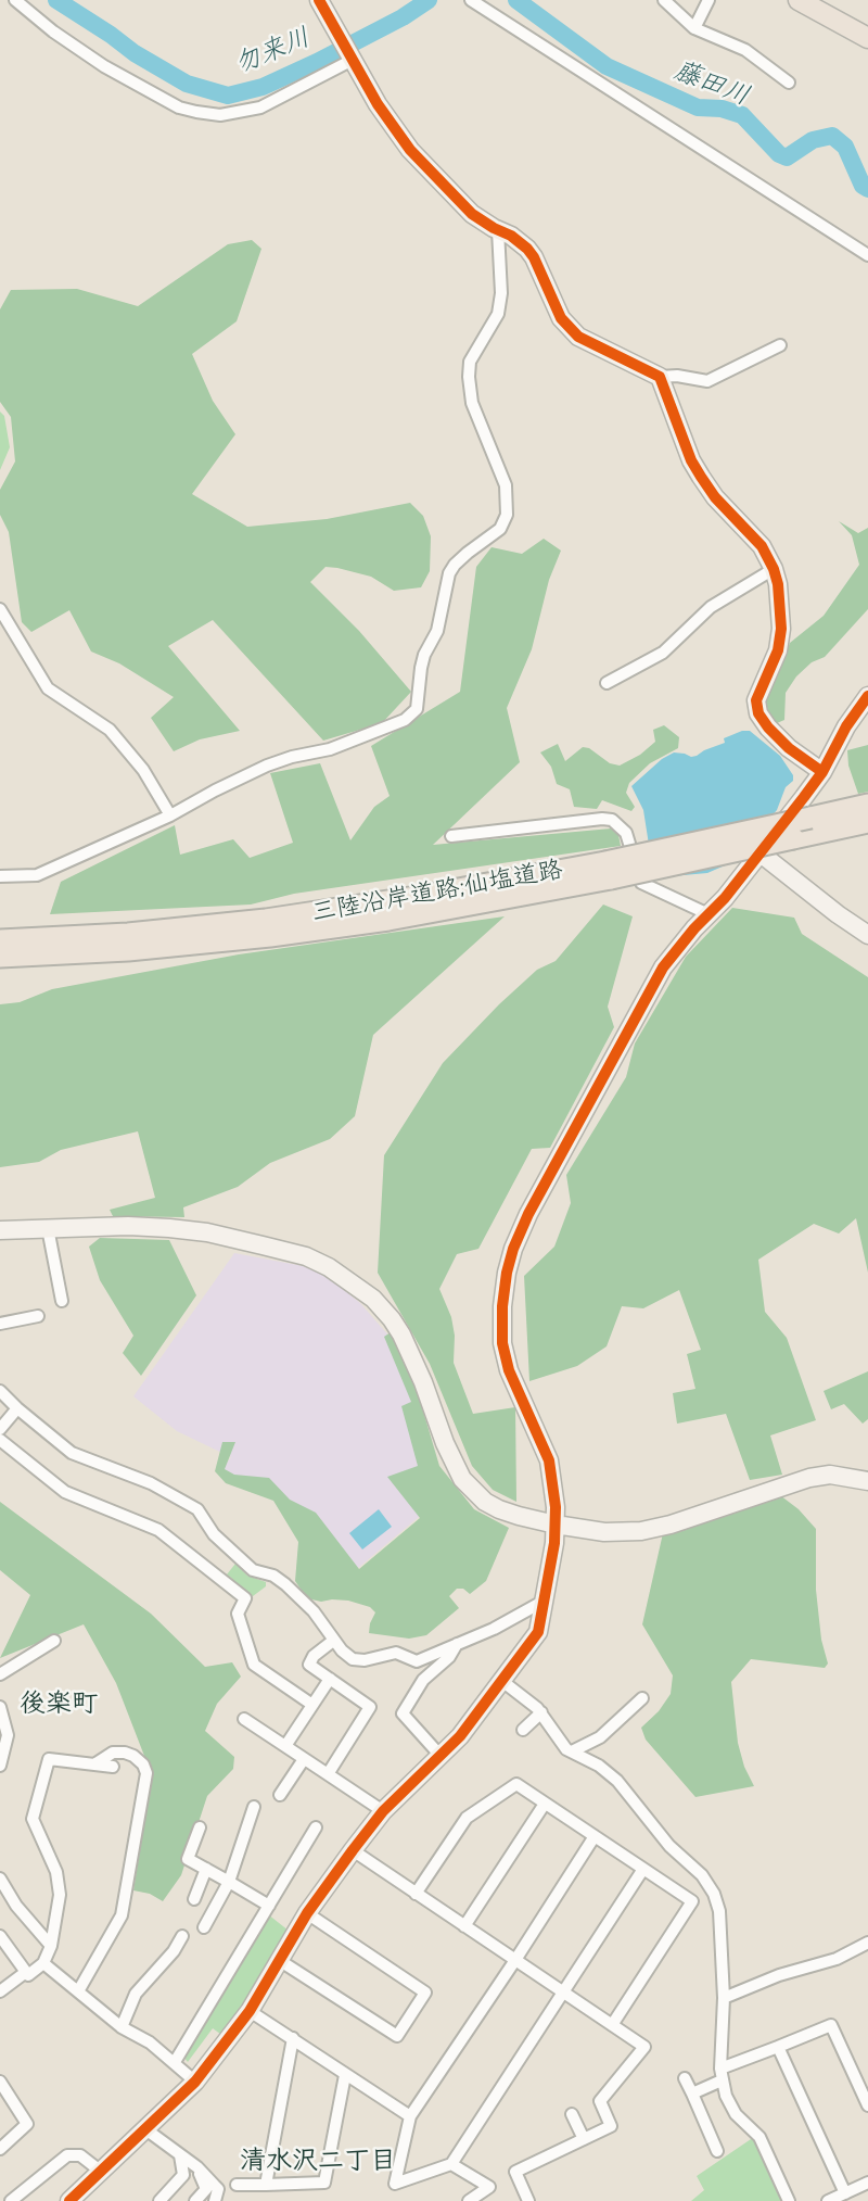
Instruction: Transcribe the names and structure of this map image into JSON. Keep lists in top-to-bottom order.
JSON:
{
  "streets": {
    "highway": ["三陸沿岸道路;仙塩道路"]
  },
  "districts": ["後楽町", "清水沢二丁目"],
  "water": ["勿来川", "藤田川"]
}
